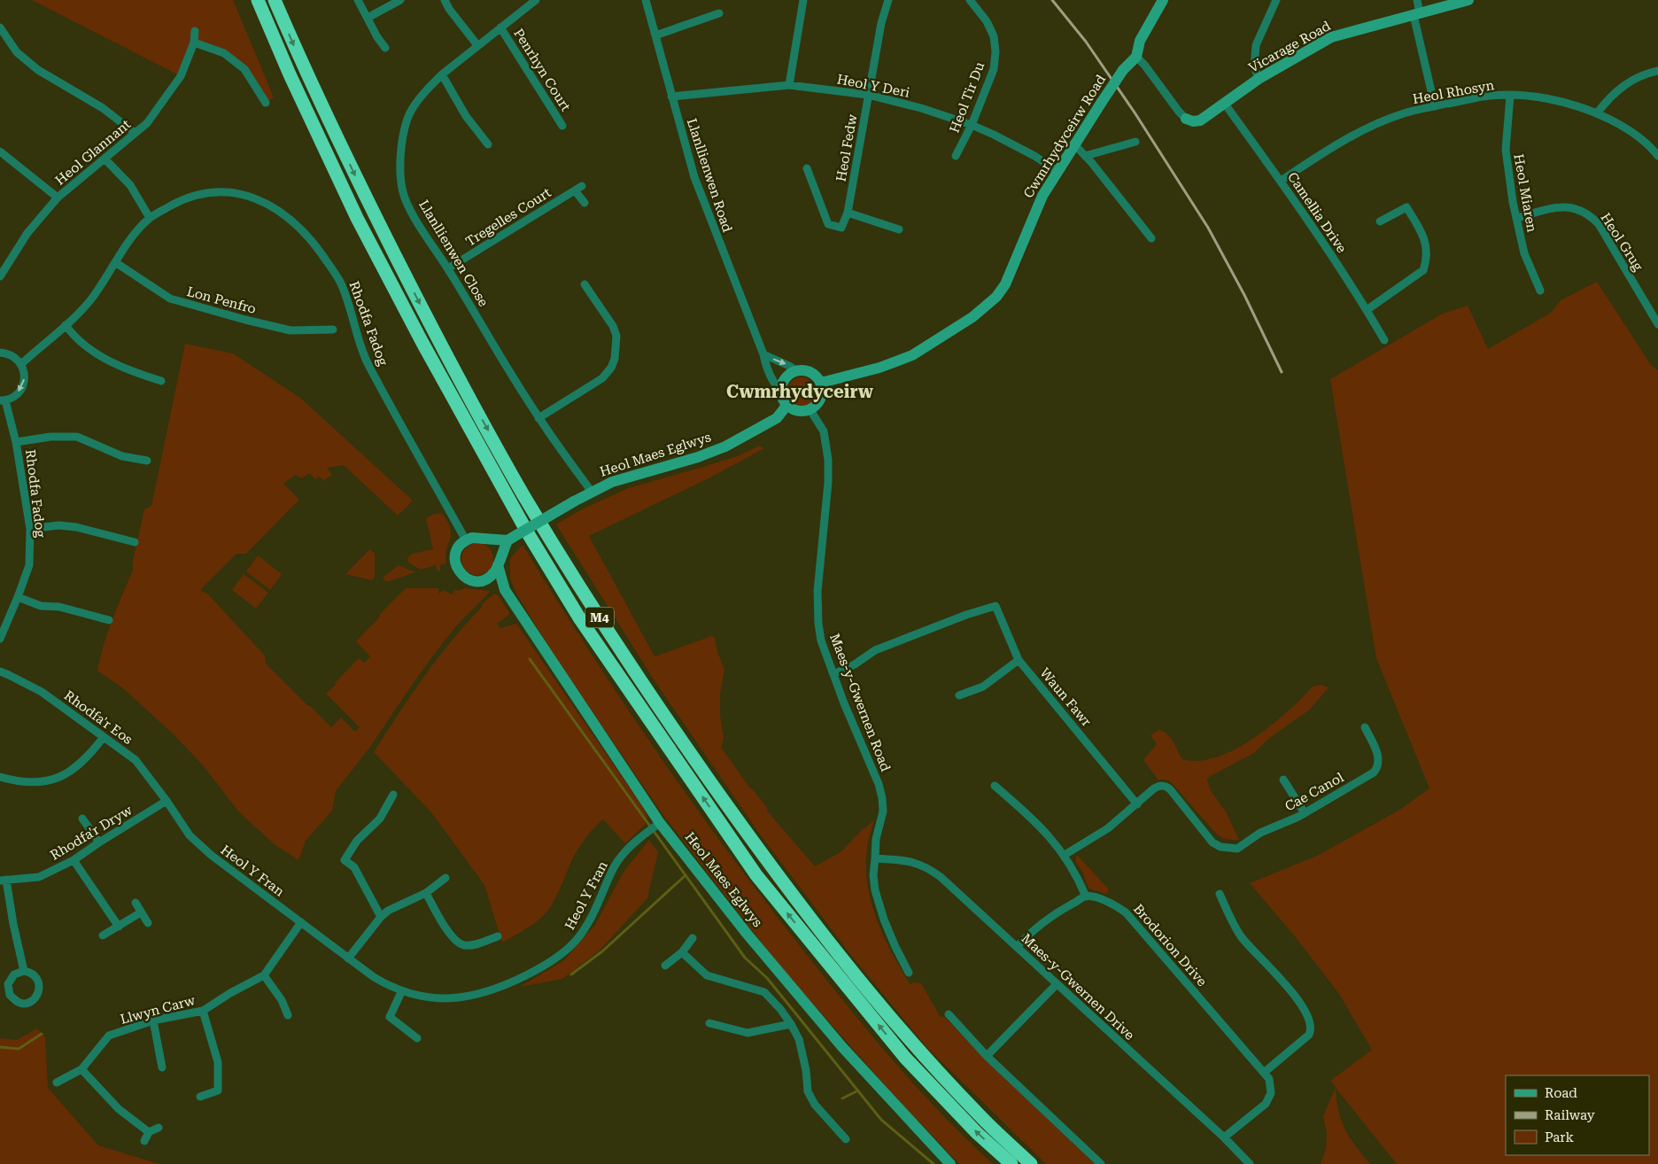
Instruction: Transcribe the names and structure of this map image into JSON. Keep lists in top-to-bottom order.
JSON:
{
  "streets": {
    "highway": ["M4"],
    "street": [
      "Vicarage Road",
      "Penrhyn Court",
      "Heol Y Deri",
      "Heol Rhosyn",
      "Heol Tir Du",
      "Cwmrhydyceirw Road",
      "Heol Fedw",
      "Heol Glannant",
      "Llanllienwen Road",
      "Heol Miaren",
      "Camellia Drive",
      "Tregelles Court",
      "Heol Grug",
      "Llanllienwen Close",
      "Lon Penfro",
      "Rhodfa Fadog",
      "Heol Maes Eglwys",
      "Waun Fawr",
      "Maes-y-Gwernen Road",
      "Rhodfa'r Eos",
      "Cae Canol",
      "Rhodfa'r Dryw",
      "Heol Y Fran",
      "Brodorion Drive",
      "Maes-y-Gwernen Drive",
      "Llwyn Carw"
    ]
  },
  "crossings": [
    ["Vicarage Road", "Camellia Drive"],
    ["Penrhyn Court", "Llanllienwen Close"],
    ["Heol Y Deri", "Heol Tir Du"],
    ["Heol Y Deri", "Cwmrhydyceirw Road"],
    ["Heol Y Deri", "Heol Fedw"],
    ["Heol Y Deri", "Llanllienwen Road"],
    ["Heol Rhosyn", "Heol Miaren"],
    ["Heol Rhosyn", "Camellia Drive"],
    ["Cwmrhydyceirw Road", "Llanllienwen Road"],
    ["Cwmrhydyceirw Road", "Heol Maes Eglwys"],
    ["Cwmrhydyceirw Road", "Maes-y-Gwernen Road"],
    ["Llanllienwen Road", "Heol Maes Eglwys"],
    ["Llanllienwen Road", "Maes-y-Gwernen Road"],
    ["Heol Miaren", "Heol Grug"],
    ["Tregelles Court", "Llanllienwen Close"],
    ["Llanllienwen Close", "Heol Maes Eglwys"],
    ["Lon Penfro", "Rhodfa Fadog"],
    ["Rhodfa Fadog", "Heol Maes Eglwys"],
    ["Heol Maes Eglwys", "Maes-y-Gwernen Road"],
    ["Heol Maes Eglwys", "Heol Y Fran"],
    ["Waun Fawr", "Maes-y-Gwernen Road"],
    ["Waun Fawr", "Cae Canol"],
    ["Maes-y-Gwernen Road", "Maes-y-Gwernen Drive"],
    ["Rhodfa'r Eos", "Rhodfa'r Dryw"],
    ["Rhodfa'r Eos", "Heol Y Fran"],
    ["Rhodfa'r Dryw", "Heol Y Fran"],
    ["Heol Y Fran", "Llwyn Carw"],
    ["Brodorion Drive", "Maes-y-Gwernen Drive"]
  ],
  "districts": ["Cwmrhydyceirw"],
  "legend": ["Road", "Railway", "Park"]
}
